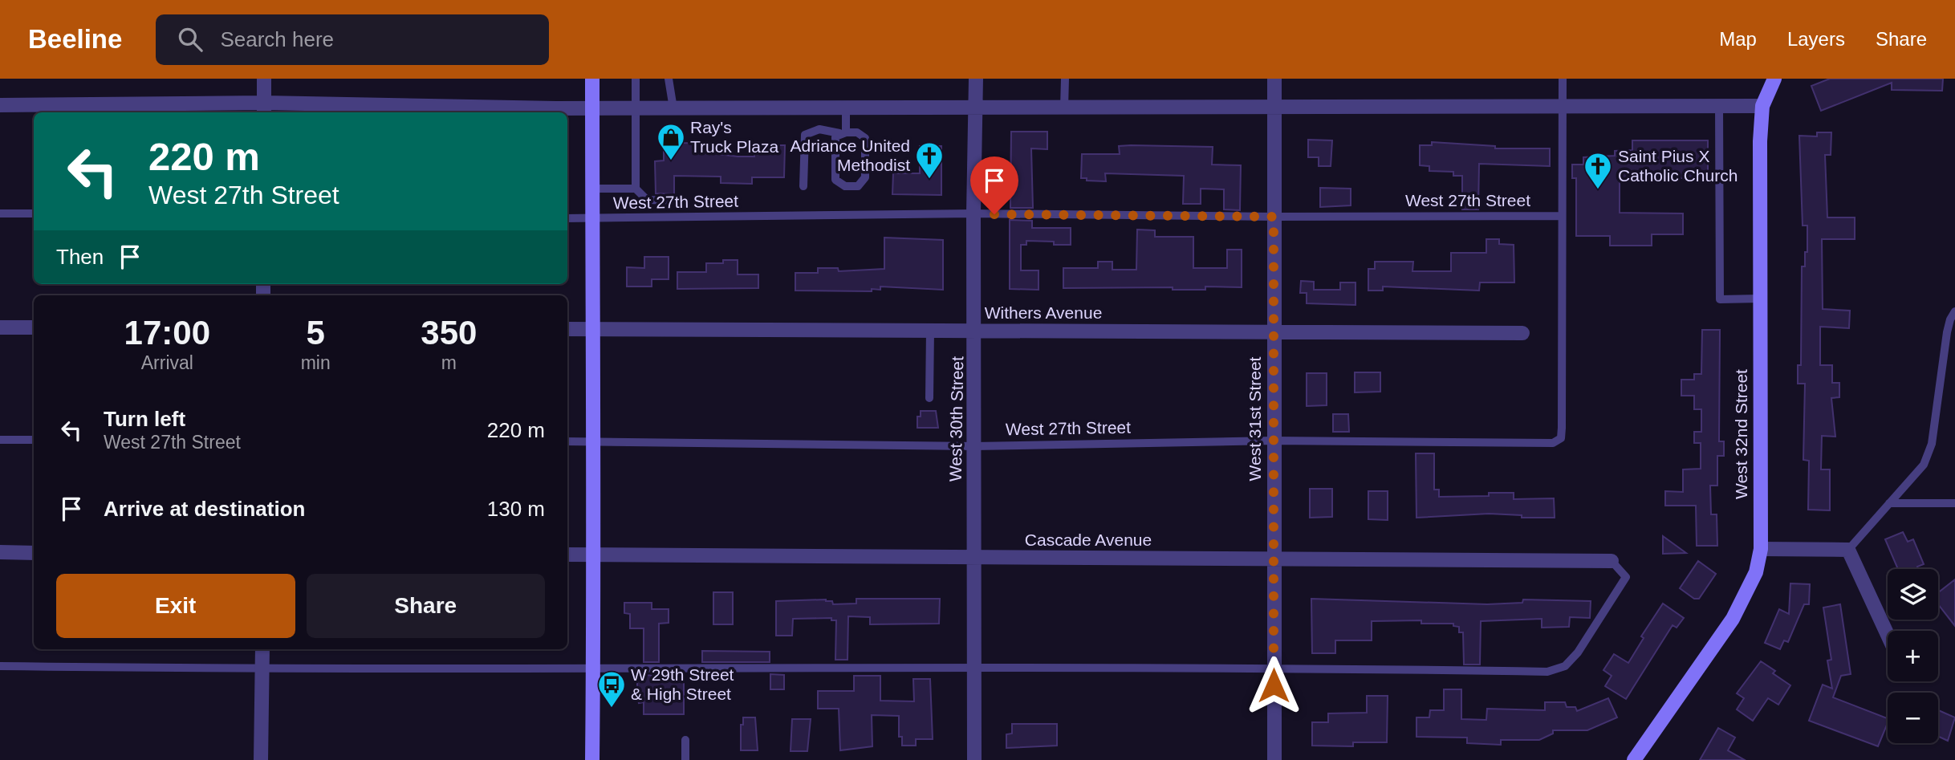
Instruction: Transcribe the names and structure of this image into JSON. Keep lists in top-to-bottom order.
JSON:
{
  "streets": {
    "street": [
      "Withers Avenue",
      "West 30th Street",
      "West 31st Street",
      "West 32nd Street",
      "Cascade Avenue"
    ],
    "lane": ["West 27th Street"]
  },
  "crossings": [
    ["West 27th Street", "West 30th Street"],
    ["West 27th Street", "West 31st Street"],
    ["Withers Avenue", "West 30th Street"],
    ["Withers Avenue", "West 31st Street"],
    ["West 30th Street", "Cascade Avenue"],
    ["West 31st Street", "Cascade Avenue"]
  ],
  "places": {
    "shop": ["Ray's Truck Plaza"],
    "church": ["Adriance United Methodist", "Saint Pius X Catholic Church"],
    "bus stop": ["W 29th Street & High Street"]
  },
  "page": {
    "header": "Beeline",
    "search": "Search here",
    "nav": ["Map", "Layers", "Share"],
    "turn": ["220 m", "West 27th Street"],
    "then": "Then",
    "eta": [
      "17:00",
      "Arrival",
      "5",
      "min",
      "350",
      "m"
    ],
    "list": [
      {
        "name": "Turn left",
        "note": "West 27th Street",
        "value": "220 m"
      },
      {
        "name": "Arrive at destination",
        "value": "130 m"
      }
    ],
    "buttons": ["Exit", "Share"],
    "map_buttons": ["+", "−"]
  }
}
